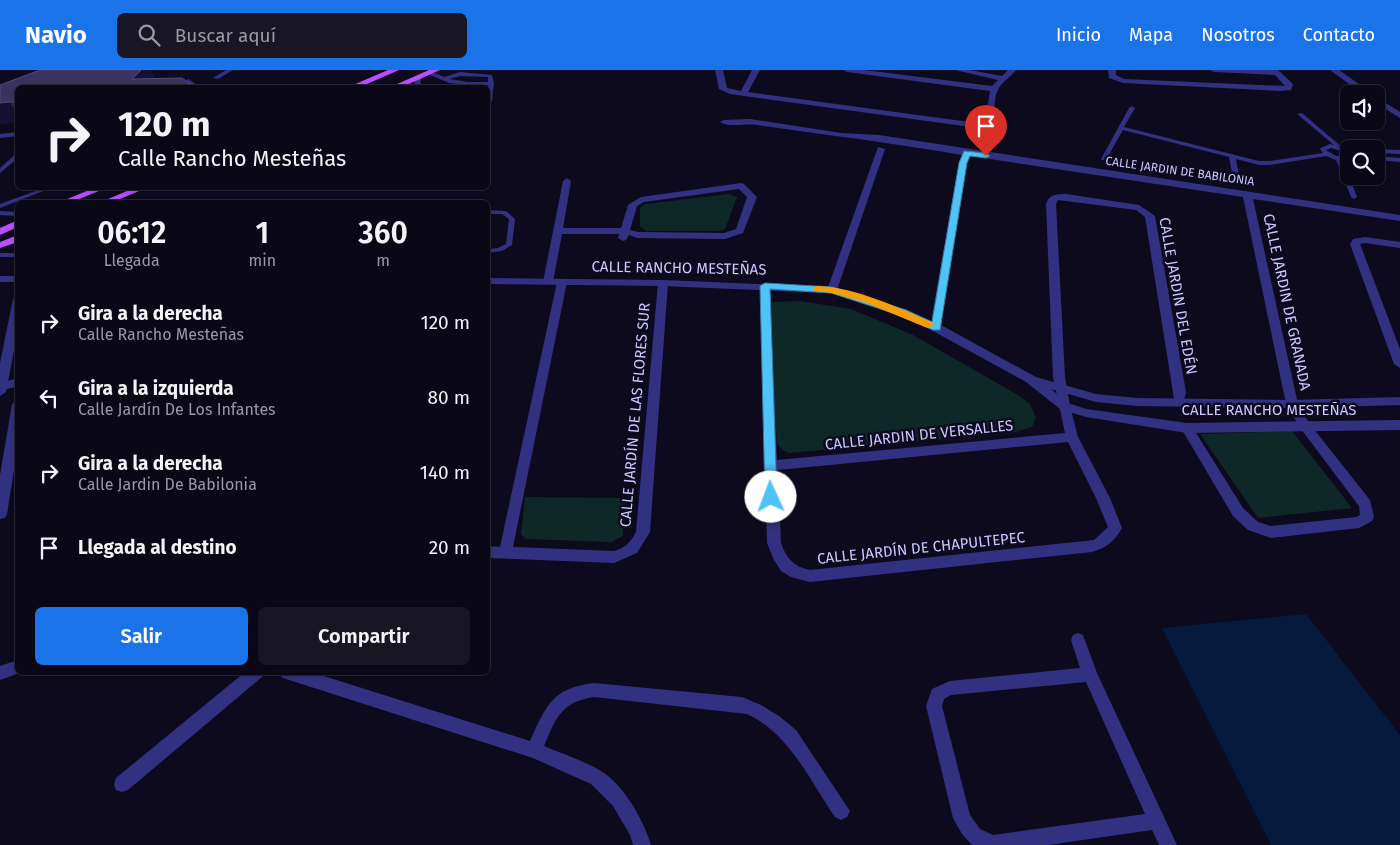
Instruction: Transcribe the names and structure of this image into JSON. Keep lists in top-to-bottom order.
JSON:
{
  "streets": {
    "street": [
      "CALLE JARDIN DE BABILONIA",
      "CALLE RANCHO MESTEÑAS",
      "CALLE JARDIN DEL EDÉN",
      "CALLE JARDIN DE GRANADA",
      "CALLE JARDÍN DE LAS FLORES SUR",
      "CALLE JARDIN DE VERSALLES",
      "CALLE JARDÍN DE CHAPULTEPEC"
    ]
  },
  "crossings": [
    ["CALLE JARDIN DE BABILONIA", "CALLE JARDIN DE GRANADA"],
    ["CALLE RANCHO MESTEÑAS", "CALLE JARDIN DEL EDÉN"],
    ["CALLE RANCHO MESTEÑAS", "CALLE JARDIN DE GRANADA"],
    ["CALLE RANCHO MESTEÑAS", "CALLE JARDÍN DE LAS FLORES SUR"],
    ["CALLE RANCHO MESTEÑAS", "CALLE JARDÍN DE CHAPULTEPEC"],
    ["CALLE JARDIN DEL EDÉN", "CALLE JARDÍN DE CHAPULTEPEC"],
    ["CALLE JARDIN DE VERSALLES", "CALLE JARDÍN DE CHAPULTEPEC"]
  ],
  "page": {
    "header": "Navio",
    "search": "Buscar aquí",
    "nav": [
      "Inicio",
      "Mapa",
      "Nosotros",
      "Contacto"
    ],
    "turn": ["120 m", "Calle Rancho Mesteñas"],
    "eta": [
      "06:12",
      "Llegada",
      "1",
      "min",
      "360",
      "m"
    ],
    "list": [
      {
        "name": "Gira a la derecha",
        "note": "Calle Rancho Mesteñas",
        "value": "120 m"
      },
      {
        "name": "Gira a la izquierda",
        "note": "Calle Jardín De Los Infantes",
        "value": "80 m"
      },
      {
        "name": "Gira a la derecha",
        "note": "Calle Jardin De Babilonia",
        "value": "140 m"
      },
      {
        "name": "Llegada al destino",
        "value": "20 m"
      }
    ],
    "buttons": ["Salir", "Compartir"]
  }
}
